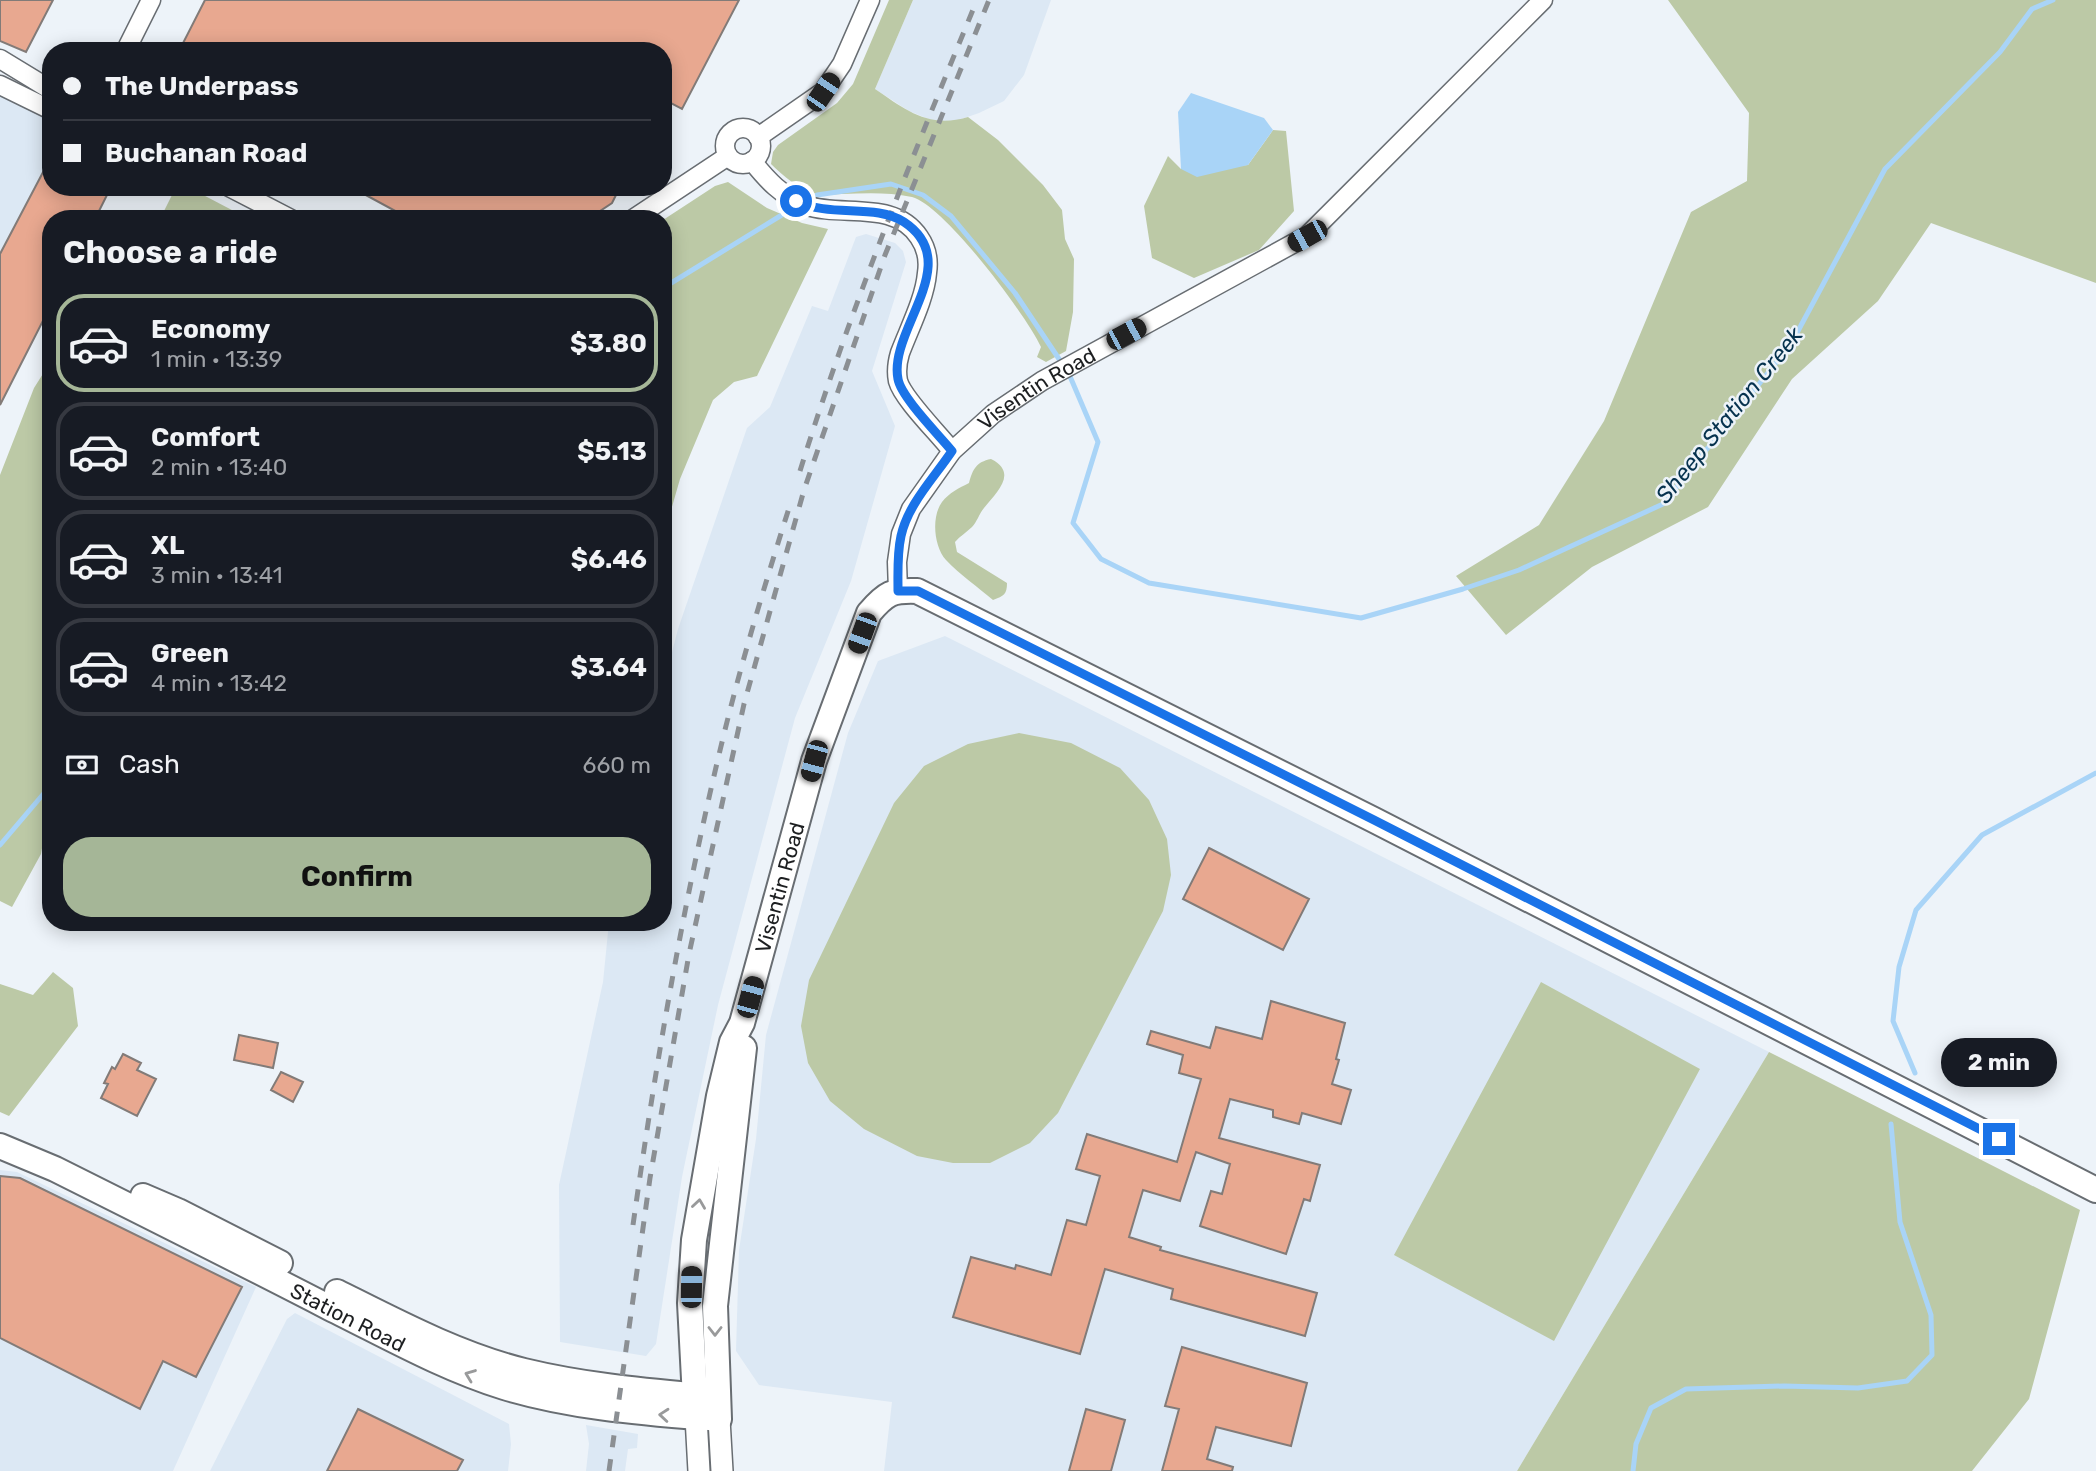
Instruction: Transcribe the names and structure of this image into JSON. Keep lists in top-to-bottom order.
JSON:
{
  "streets": {
    "main road": ["Visentin Road", "Station Road"]
  },
  "crossings": [
    ["Visentin Road", "Station Road"]
  ],
  "water": ["Sheep Station Creek"],
  "page": {
    "banner": ["The Underpass", "Buchanan Road"],
    "heading": "Choose a ride",
    "list": [
      {
        "name": "Economy",
        "note": "1 min · 13:39",
        "value": "$3.80"
      },
      {
        "name": "Comfort",
        "note": "2 min · 13:40",
        "value": "$5.13"
      },
      {
        "name": "XL",
        "note": "3 min · 13:41",
        "value": "$6.46"
      },
      {
        "name": "Green",
        "note": "4 min · 13:42",
        "value": "$3.64"
      }
    ],
    "pay": ["Cash", "660 m"],
    "buttons": "Confirm",
    "bubble": "2 min"
  }
}
